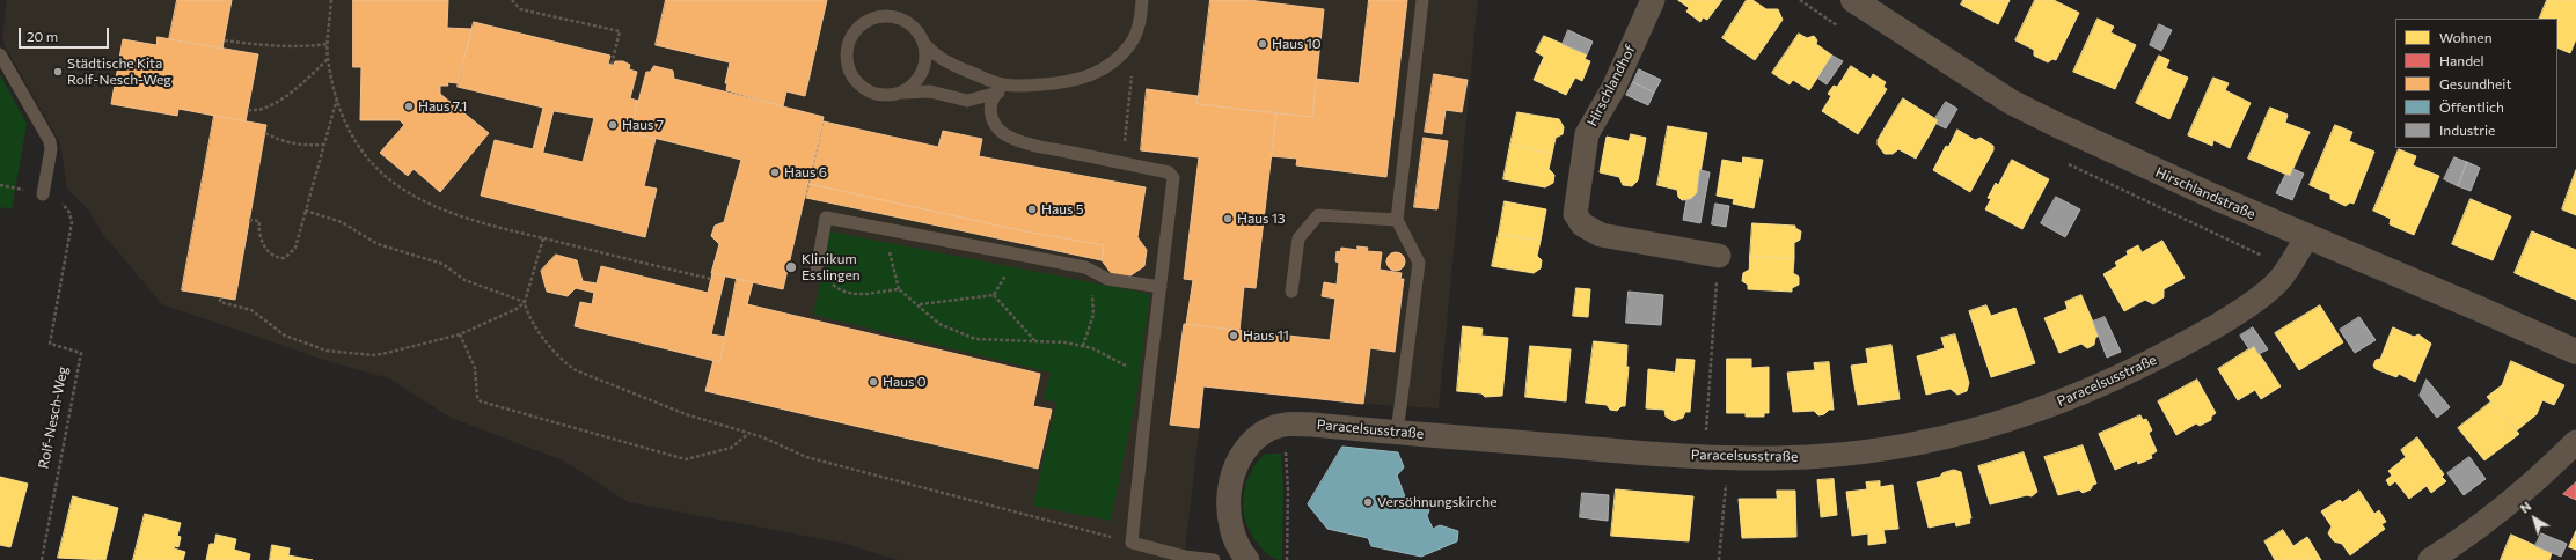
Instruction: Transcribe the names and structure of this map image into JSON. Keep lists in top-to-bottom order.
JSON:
{
  "streets": {
    "street": ["Hirschlandhof", "Hirschlandstraße", "Paracelsusstraße"],
    "path": ["Rolf-Nesch-Weg"]
  },
  "crossings": [
    ["Hirschlandstraße", "Paracelsusstraße"]
  ],
  "places": [
    "Haus 10",
    "Städtische Kita Rolf-Nesch-Weg",
    "Haus 7.1",
    "Haus 7",
    "Haus 6",
    "Haus 5",
    "Haus 13",
    "Klinikum Esslingen",
    "Haus 11",
    "Haus 0",
    "Versöhnungskirche"
  ],
  "legend": [
    "Wohnen",
    "Handel",
    "Gesundheit",
    "Öffentlich",
    "Industrie"
  ],
  "scale_bar": "20 m",
  "north": "top left"
}
